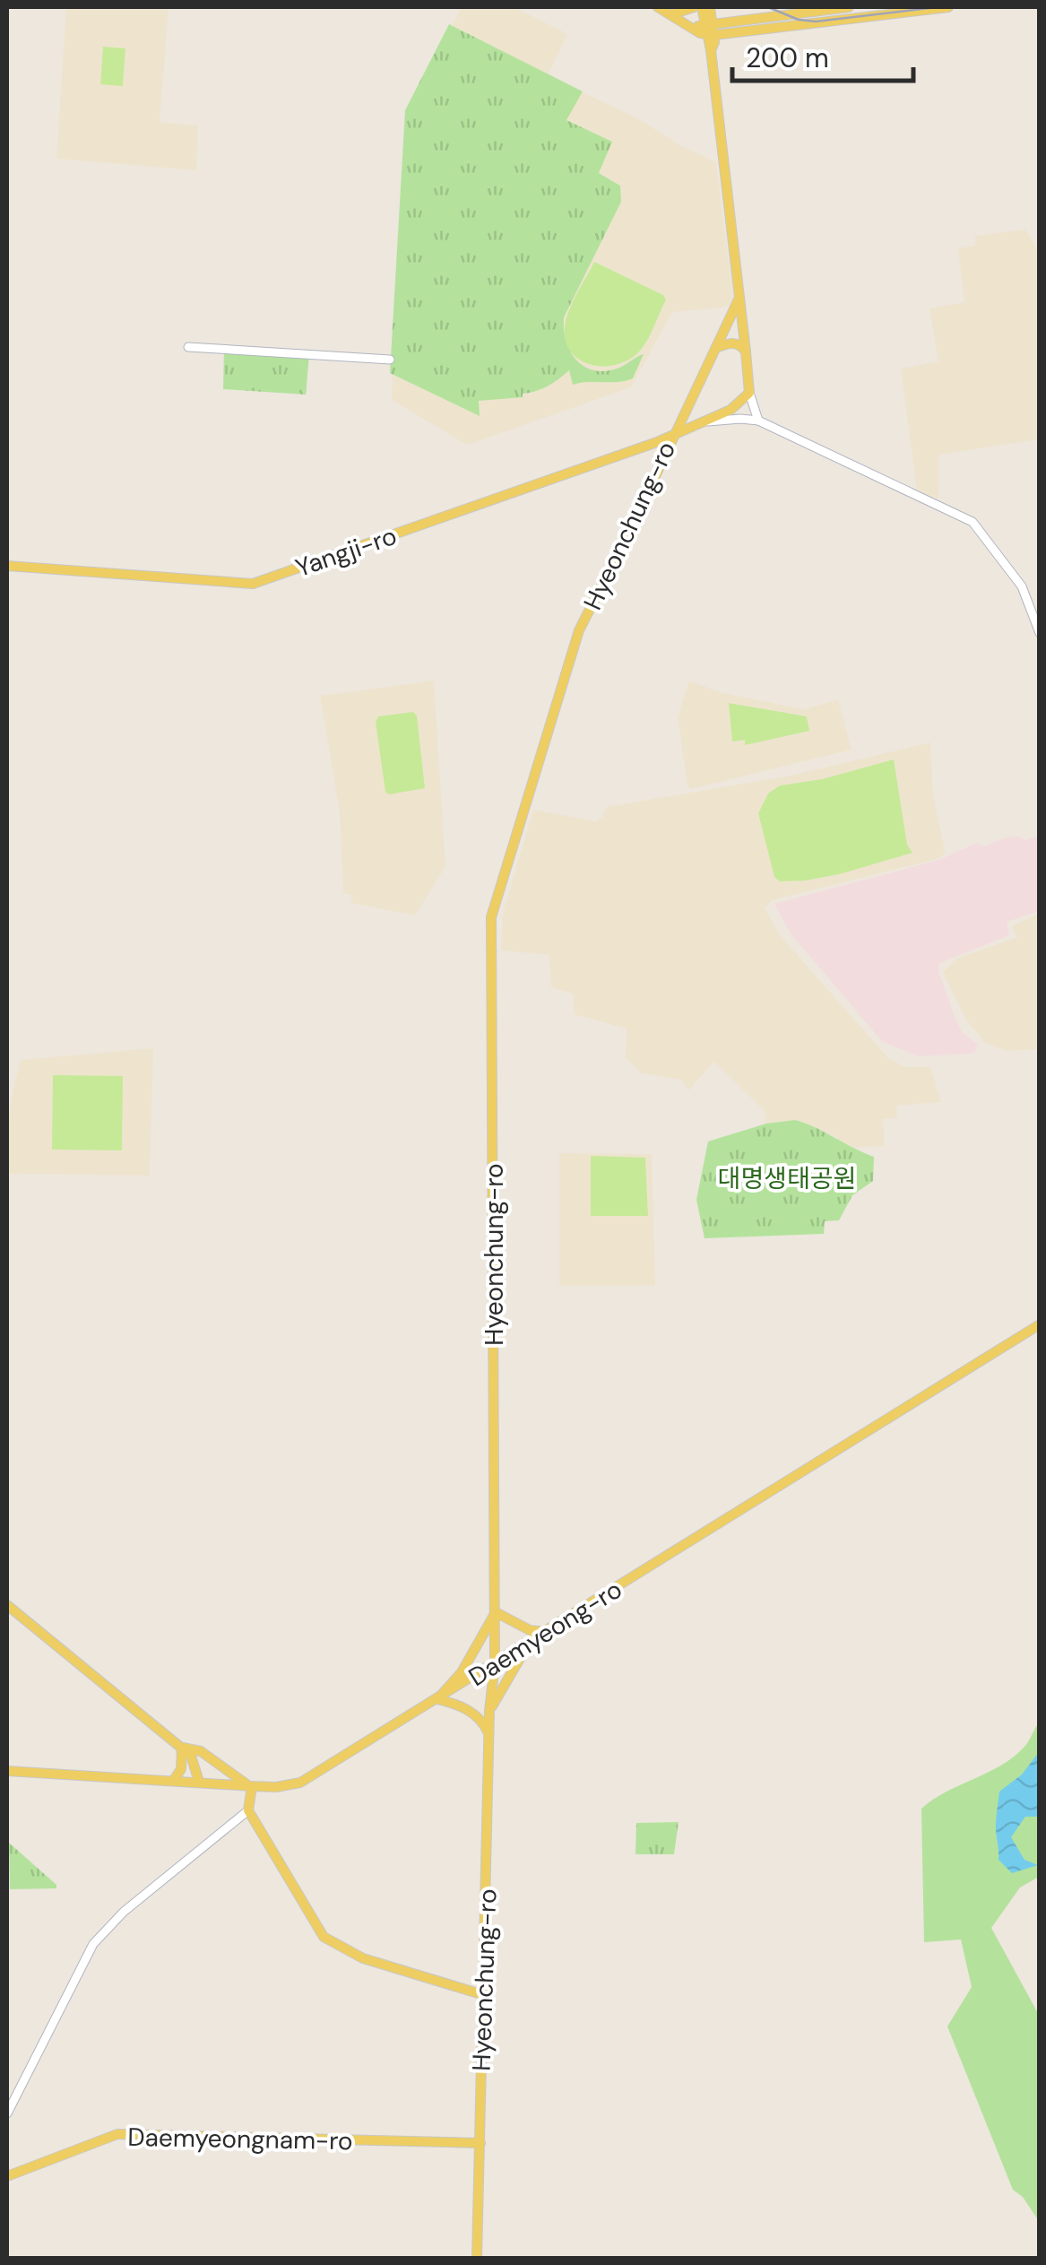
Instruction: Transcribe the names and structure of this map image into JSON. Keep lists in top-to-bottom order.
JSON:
{
  "streets": {
    "main road": [
      "Hyeonchung-ro",
      "Yangji-ro",
      "Daemyeong-ro",
      "Daemyeongnam-ro"
    ]
  },
  "crossings": [
    ["Hyeonchung-ro", "Yangji-ro"],
    ["Hyeonchung-ro", "Daemyeong-ro"],
    ["Hyeonchung-ro", "Daemyeongnam-ro"]
  ],
  "parks": ["대명생태공원"],
  "scale_bar": "200 m"
}
